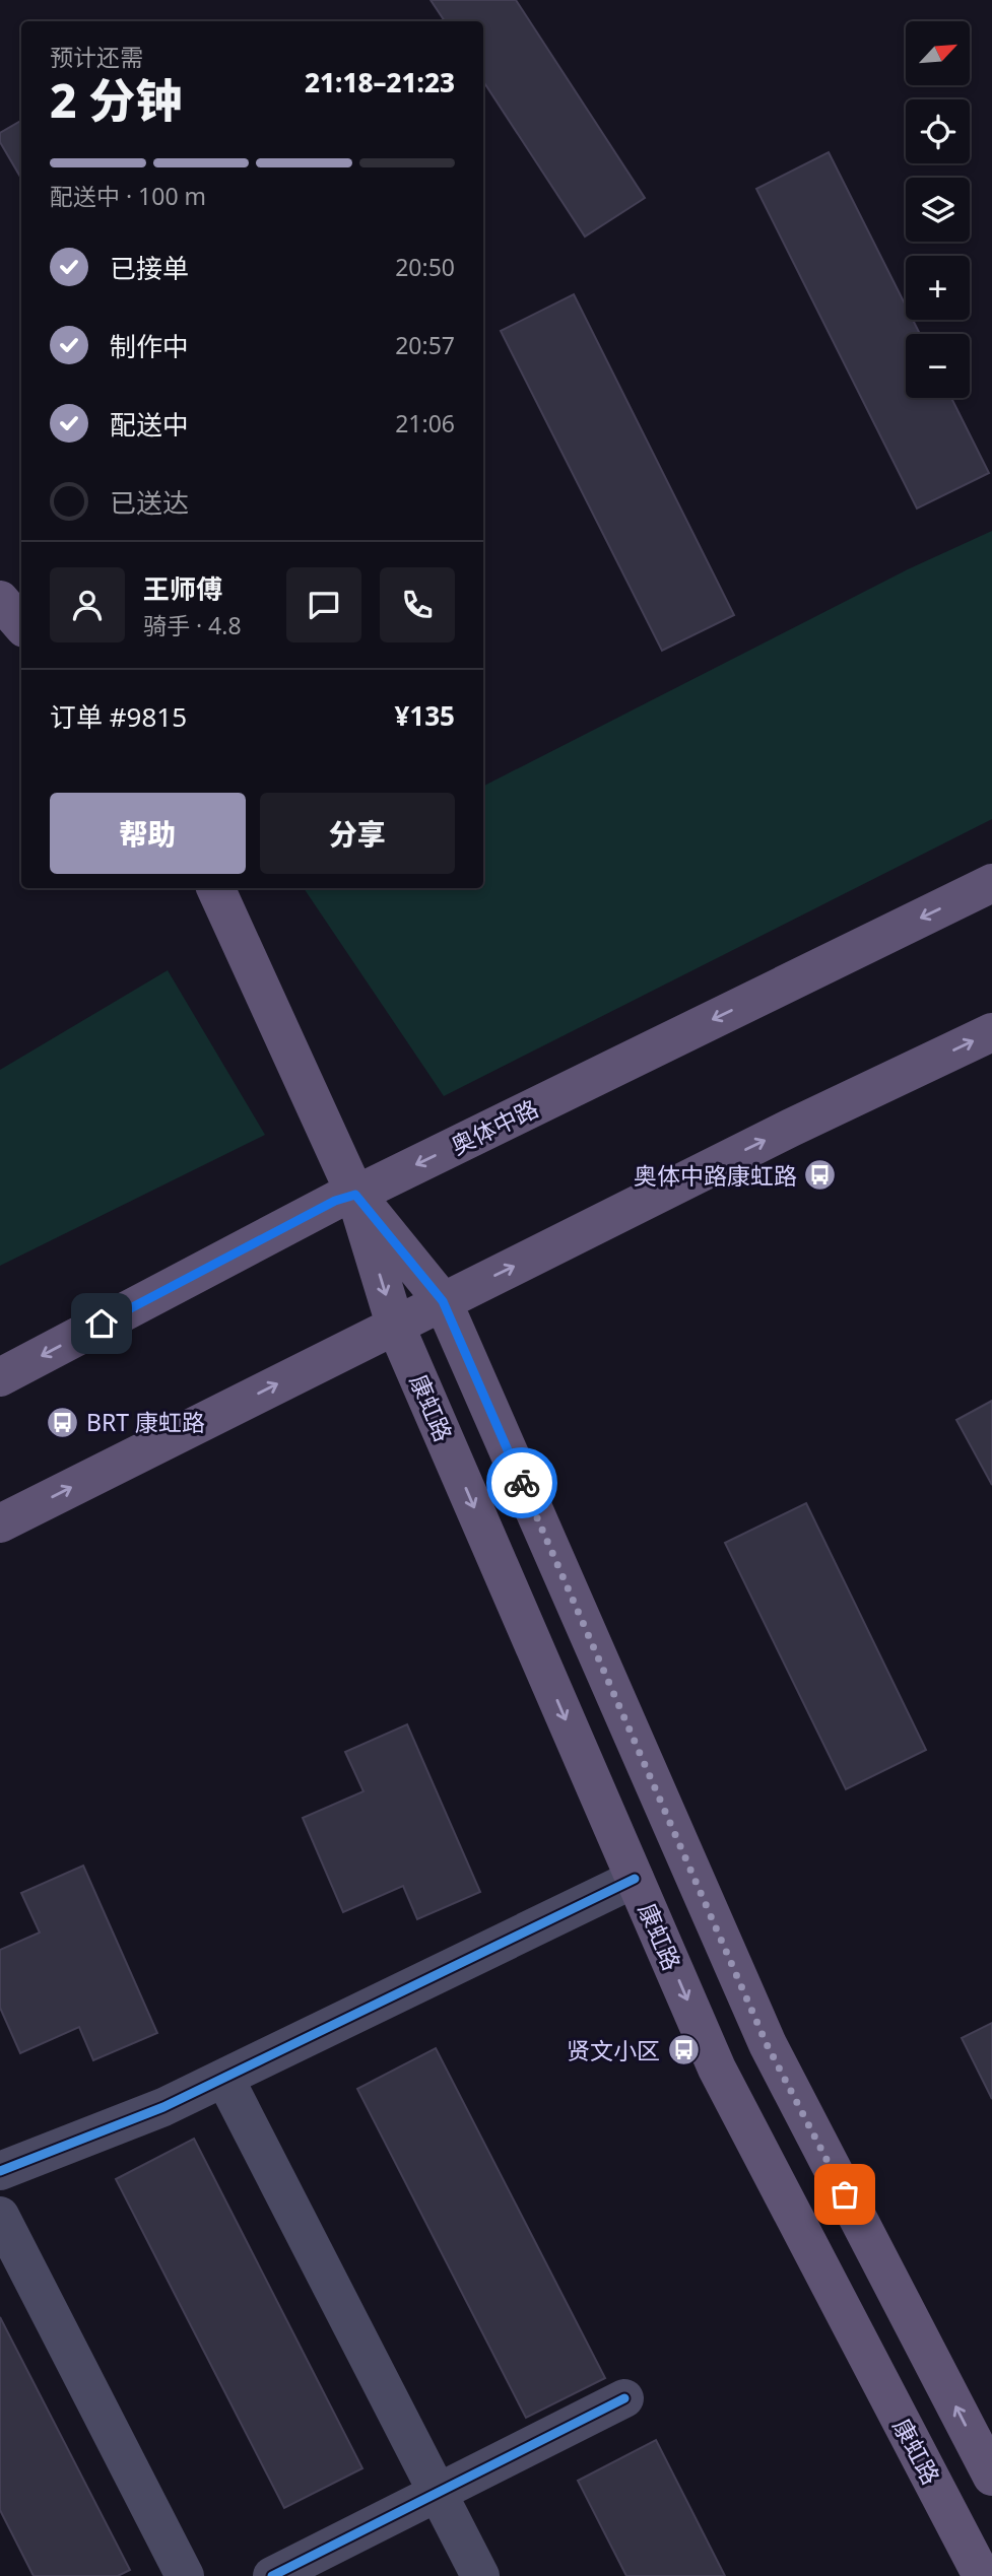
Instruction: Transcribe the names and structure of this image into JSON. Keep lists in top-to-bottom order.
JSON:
{
  "streets": {
    "main road": ["奥体中路", "康虹路"]
  },
  "crossings": [
    ["奥体中路", "康虹路"]
  ],
  "places": {
    "bus stop": ["奥体中路康虹路", "BRT 康虹路", "贤文小区"]
  },
  "north": "top right",
  "page": {
    "map_buttons": ["+", "−"],
    "heading": ["2 分钟", "预计还需", "21:18–21:23"],
    "panel": [
      "王师傅",
      "骑手 · 4.8",
      "订单 #9815",
      "¥135"
    ],
    "bar": "配送中 · 100 m",
    "list": [
      ["已接单", "20:50"],
      ["制作中", "20:57"],
      ["配送中", "21:06"],
      "已送达"
    ],
    "buttons": ["帮助", "分享"]
  }
}
